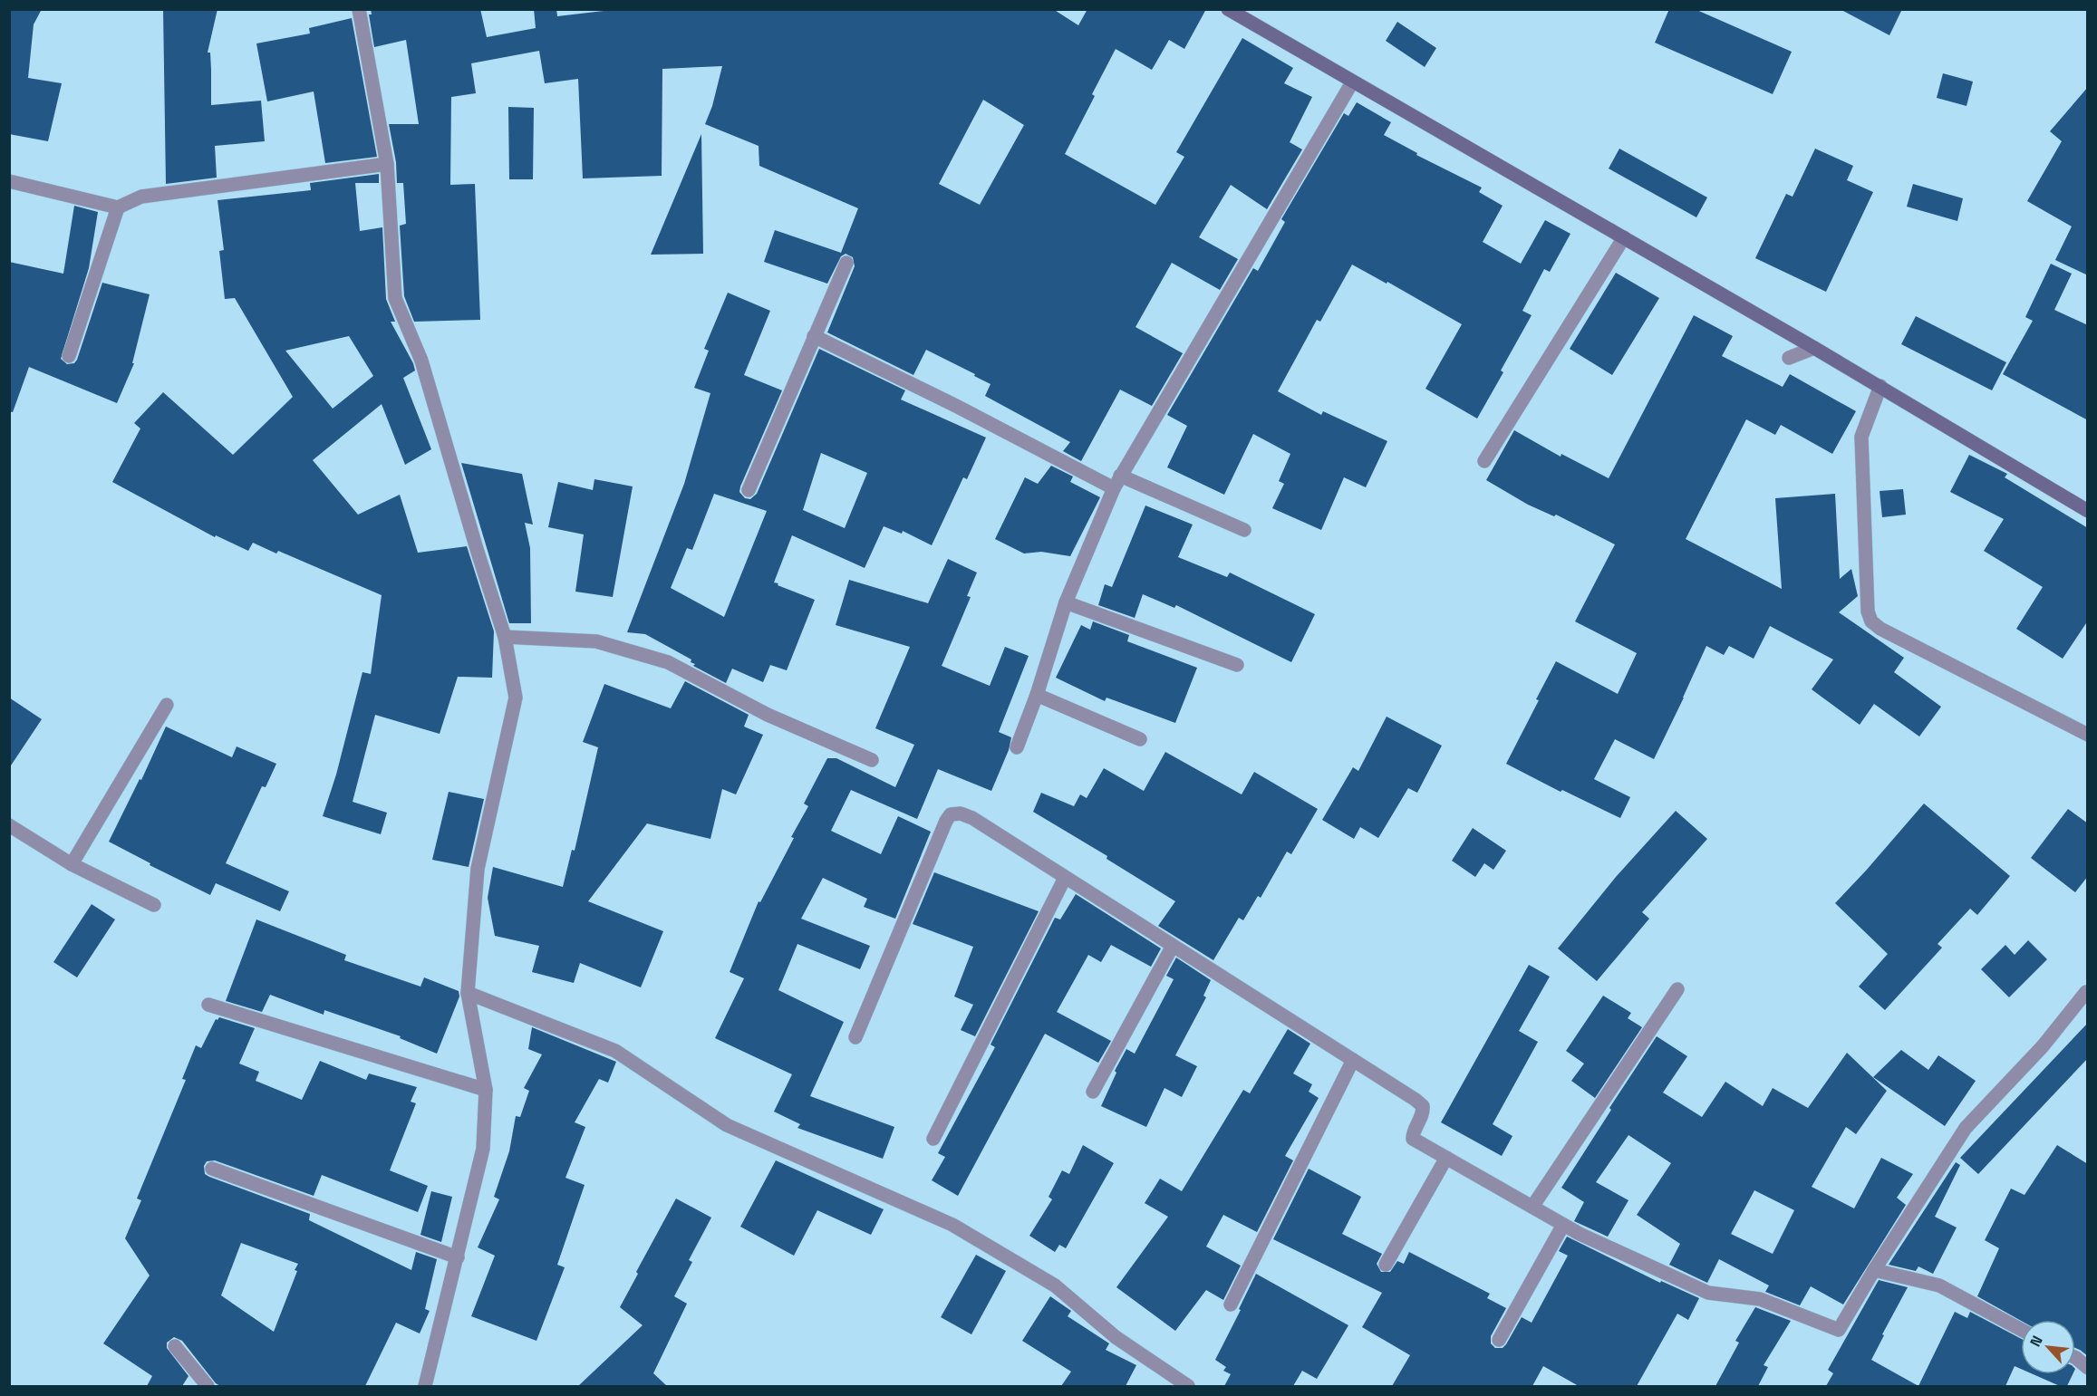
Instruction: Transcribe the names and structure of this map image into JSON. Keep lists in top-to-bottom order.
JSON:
{
  "north": "top left"
}
